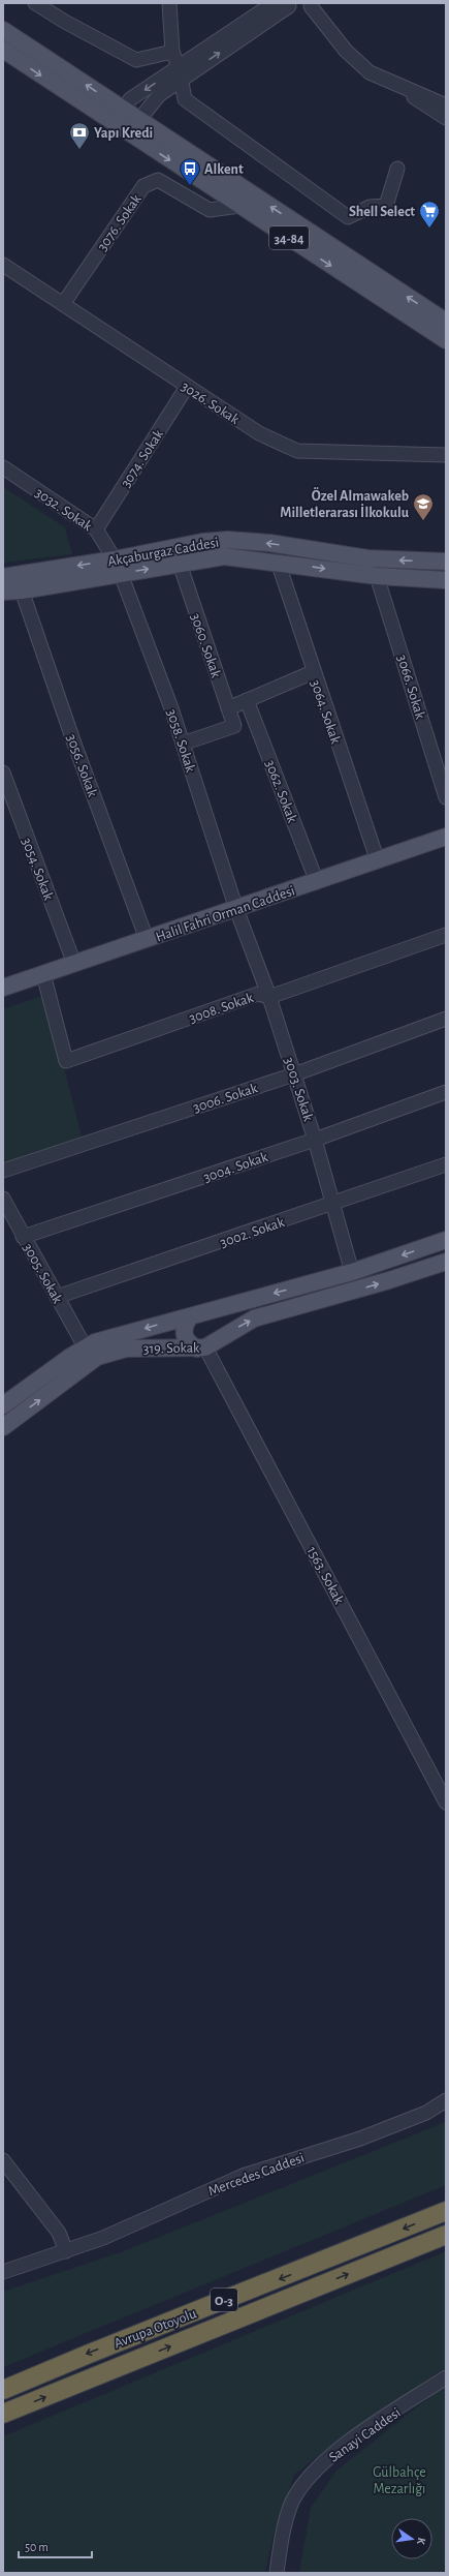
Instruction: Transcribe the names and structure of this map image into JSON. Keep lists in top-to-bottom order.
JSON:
{
  "streets": {
    "highway": ["O-3", "Avrupa Otoyolu"],
    "main road": [
      "34-84",
      "Akçaburgaz Caddesi",
      "Halil Fahri Orman Caddesi",
      "319. Sokak"
    ],
    "street": [
      "3076. Sokak",
      "3026. Sokak",
      "3074. Sokak",
      "3032. Sokak",
      "3060. Sokak",
      "3066. Sokak",
      "3064. Sokak",
      "3058. Sokak",
      "3056. Sokak",
      "3062. Sokak",
      "3054. Sokak",
      "3008. Sokak",
      "3003. Sokak",
      "3006. Sokak",
      "3004. Sokak",
      "3002. Sokak",
      "3005. Sokak",
      "1563. Sokak",
      "Mercedes Caddesi",
      "Sanayi Caddesi"
    ]
  },
  "crossings": [
    ["3076. Sokak", "34-84"],
    ["3076. Sokak", "3026. Sokak"],
    ["3026. Sokak", "3074. Sokak"],
    ["3074. Sokak", "3032. Sokak"],
    ["3032. Sokak", "Akçaburgaz Caddesi"],
    ["3032. Sokak", "3058. Sokak"],
    ["Akçaburgaz Caddesi", "3060. Sokak"],
    ["Akçaburgaz Caddesi", "3066. Sokak"],
    ["Akçaburgaz Caddesi", "3064. Sokak"],
    ["Akçaburgaz Caddesi", "3058. Sokak"],
    ["Akçaburgaz Caddesi", "3056. Sokak"],
    ["3060. Sokak", "3058. Sokak"],
    ["3064. Sokak", "Halil Fahri Orman Caddesi"],
    ["3058. Sokak", "Halil Fahri Orman Caddesi"],
    ["3058. Sokak", "3003. Sokak"],
    ["3056. Sokak", "Halil Fahri Orman Caddesi"],
    ["3062. Sokak", "Halil Fahri Orman Caddesi"],
    ["3054. Sokak", "Halil Fahri Orman Caddesi"],
    ["Halil Fahri Orman Caddesi", "3008. Sokak"],
    ["Halil Fahri Orman Caddesi", "3003. Sokak"],
    ["3008. Sokak", "3003. Sokak"],
    ["3003. Sokak", "3006. Sokak"],
    ["3003. Sokak", "3004. Sokak"],
    ["3003. Sokak", "3002. Sokak"],
    ["3003. Sokak", "319. Sokak"],
    ["3004. Sokak", "3005. Sokak"],
    ["3002. Sokak", "3005. Sokak"],
    ["3005. Sokak", "319. Sokak"],
    ["319. Sokak", "1563. Sokak"]
  ],
  "parks": ["Gülbahçe Mezarlığı"],
  "places": {
    "bank": ["Yapı Kredi"],
    "bus stop": ["Alkent"],
    "supermarket": ["Shell Select"],
    "school or university": ["Özel Almawakeb Milletlerarası İlkokulu"]
  },
  "scale_bar": "50 m",
  "north": "right"
}
